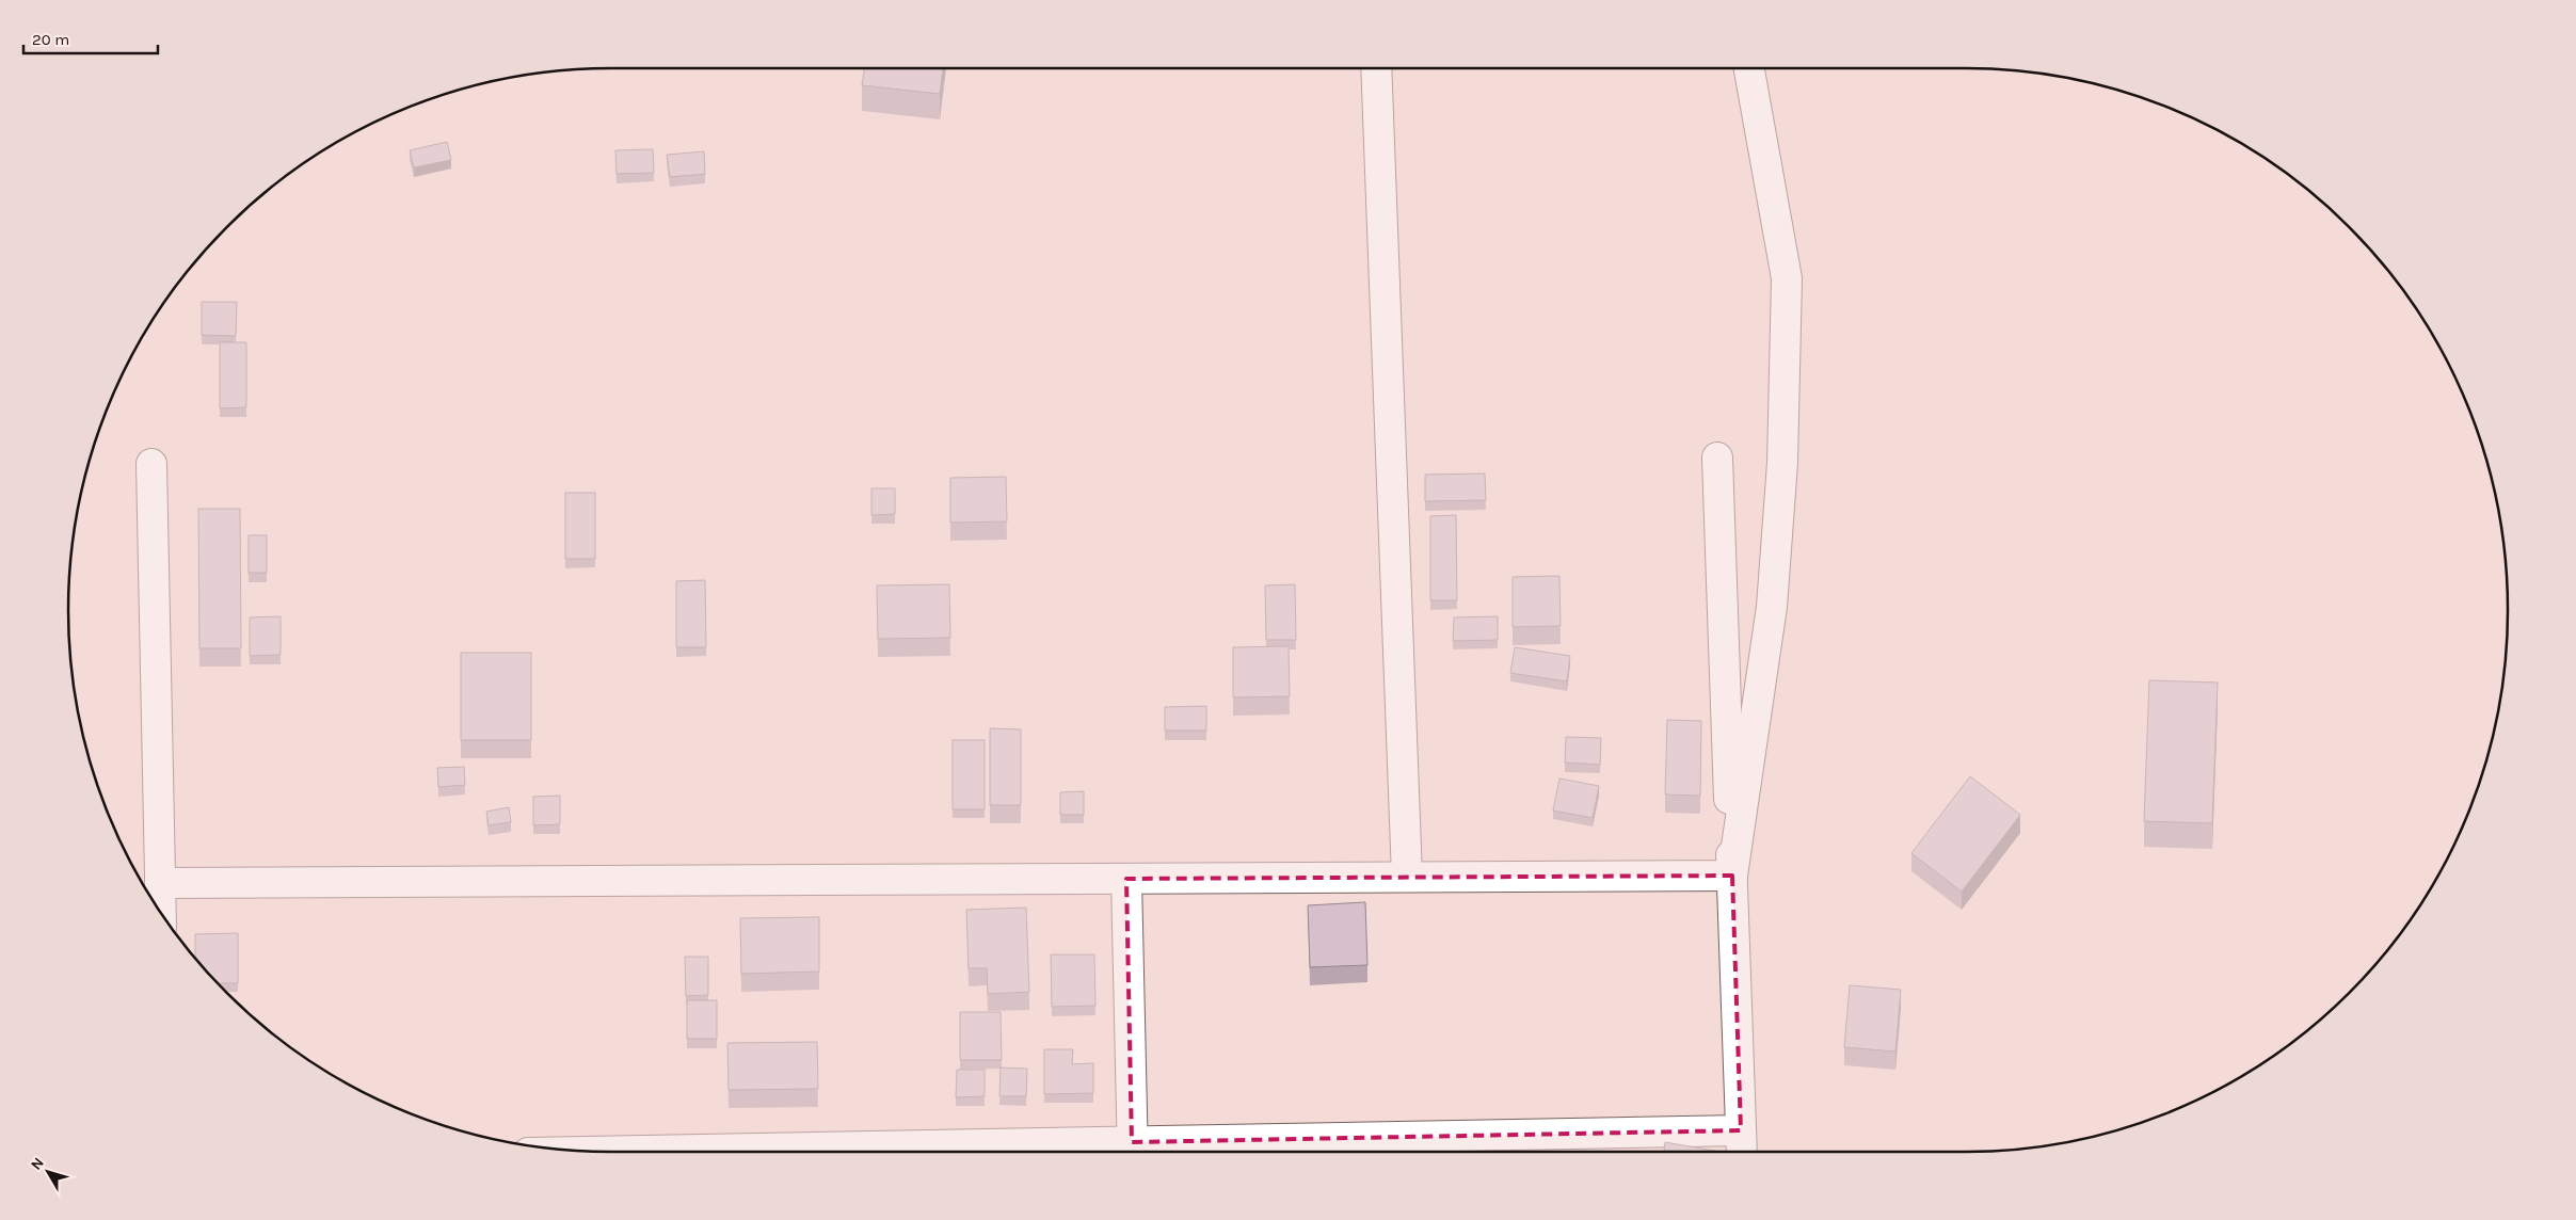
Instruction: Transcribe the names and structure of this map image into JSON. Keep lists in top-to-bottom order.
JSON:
{
  "scale_bar": "20 m",
  "north": "top left"
}
